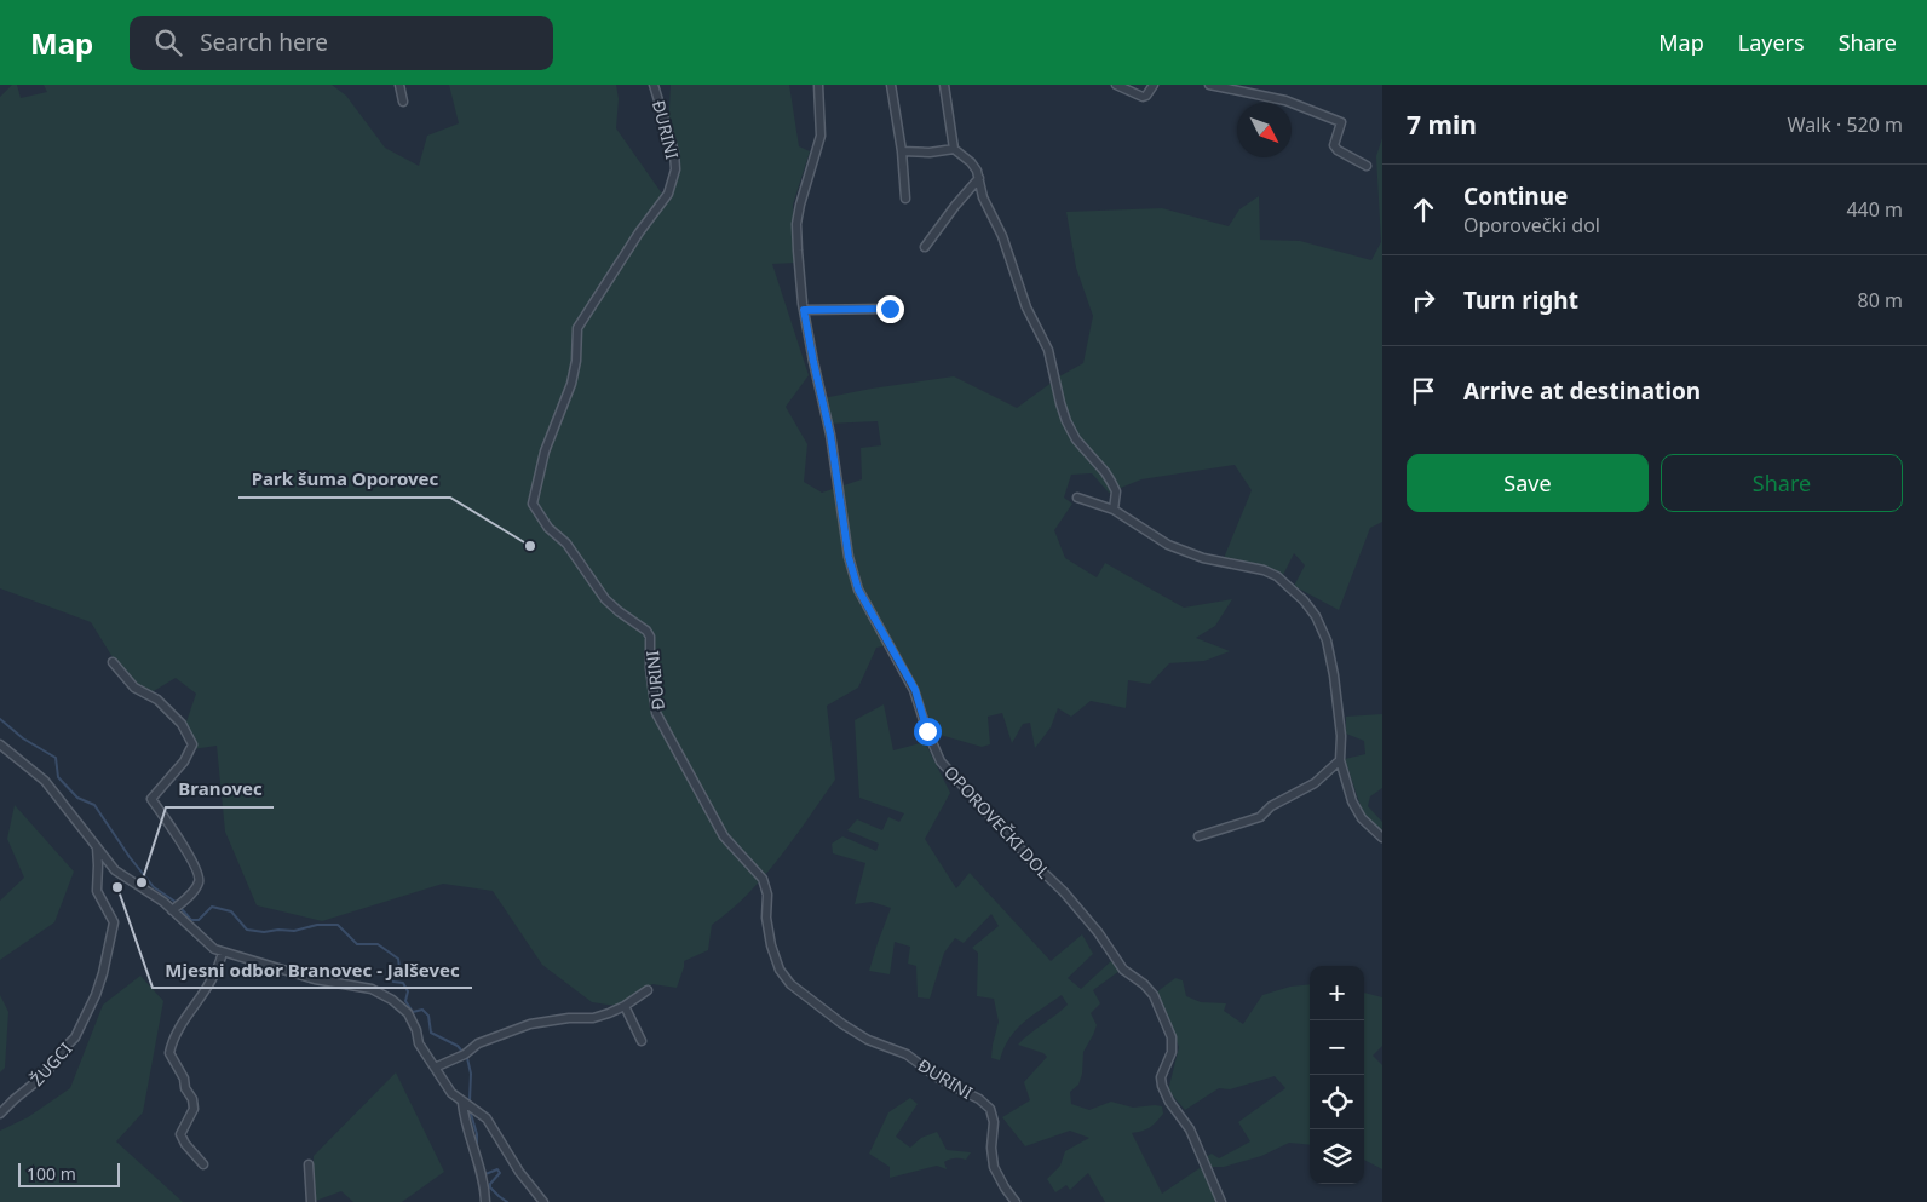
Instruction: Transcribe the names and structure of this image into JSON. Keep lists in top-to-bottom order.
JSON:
{
  "streets": {
    "street": ["ĐURINI", "OPOROVEČKI DOL", "ŽUGCI"]
  },
  "places": ["Park šuma Oporovec", "Branovec", "Mjesni odbor Branovec - Jalševec"],
  "scale_bar": "100 m",
  "north": "bottom right",
  "page": {
    "header": "Map",
    "search": "Search here",
    "nav": ["Map", "Layers", "Share"],
    "heading": ["7 min", "Walk · 520 m"],
    "list": [
      ["Continue", "Oporovečki dol", "440 m"],
      ["Turn right", "80 m"],
      "Arrive at destination"
    ],
    "buttons": ["Save", "Share"],
    "map_buttons": ["+", "−"],
    "scale": "100 m"
  }
}
